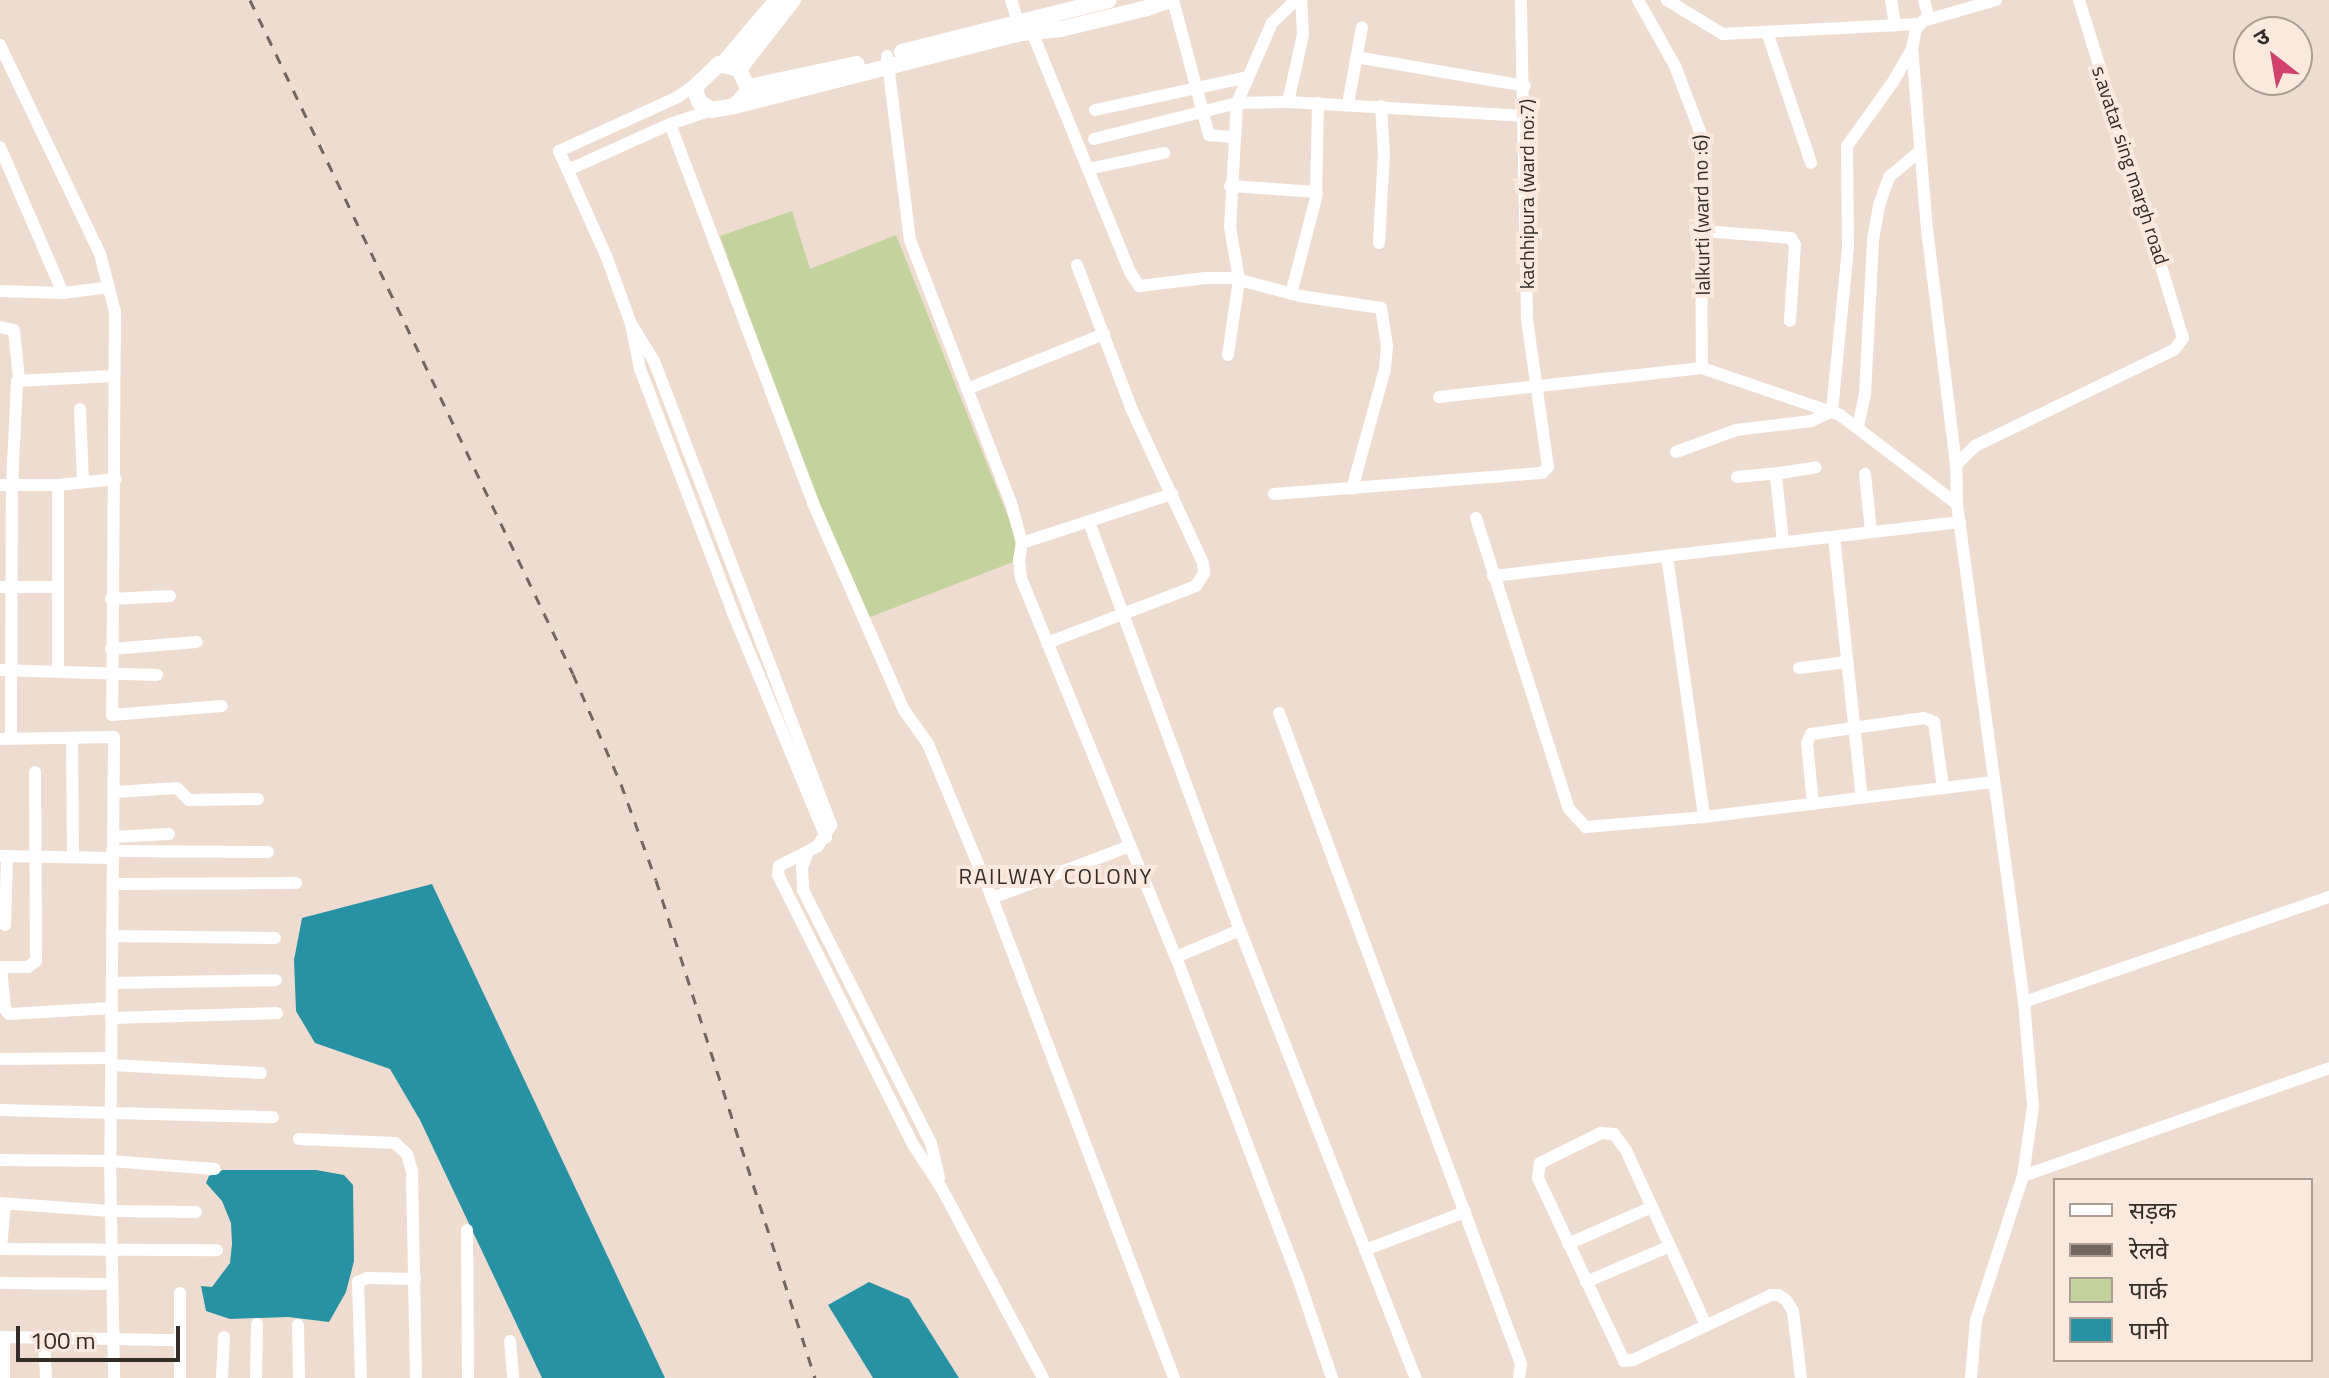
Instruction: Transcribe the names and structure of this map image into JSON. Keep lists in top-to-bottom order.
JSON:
{
  "streets": {
    "street": ["s.avatar sing margh road", "kachhipura (ward no:7)", "lalkurti (ward no :6)"]
  },
  "districts": ["RAILWAY COLONY"],
  "legend": [
    "सड़क",
    "रेलवे",
    "पार्क",
    "पानी"
  ],
  "scale_bar": "100 m",
  "north": "top left"
}
